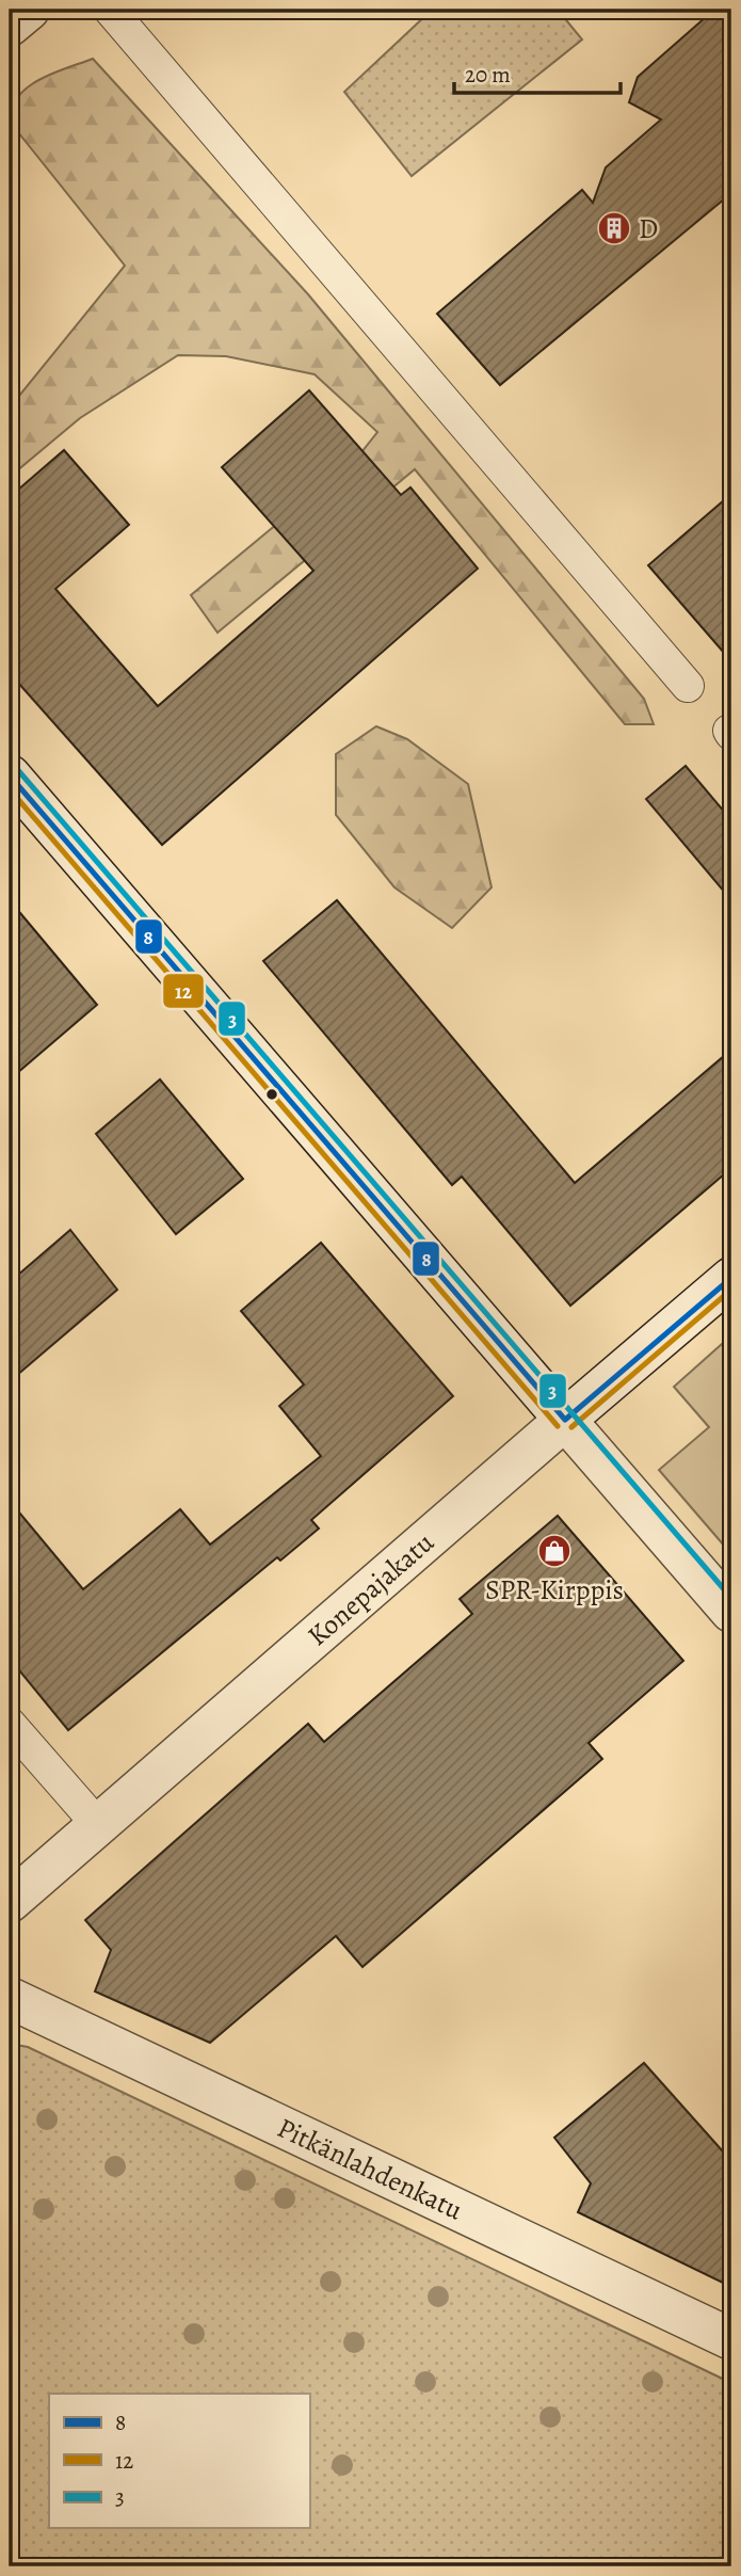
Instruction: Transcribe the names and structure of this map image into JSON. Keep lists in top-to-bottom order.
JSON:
{
  "streets": {
    "street": ["Konepajakatu", "Pitkänlahdenkatu"]
  },
  "places": {
    "building": ["D"],
    "shop": ["SPR-Kirppis"]
  },
  "lines": ["transit line 3", "transit line 8", "transit line 12"],
  "legend": ["8", "12", "3"],
  "scale_bar": "20 m"
}
